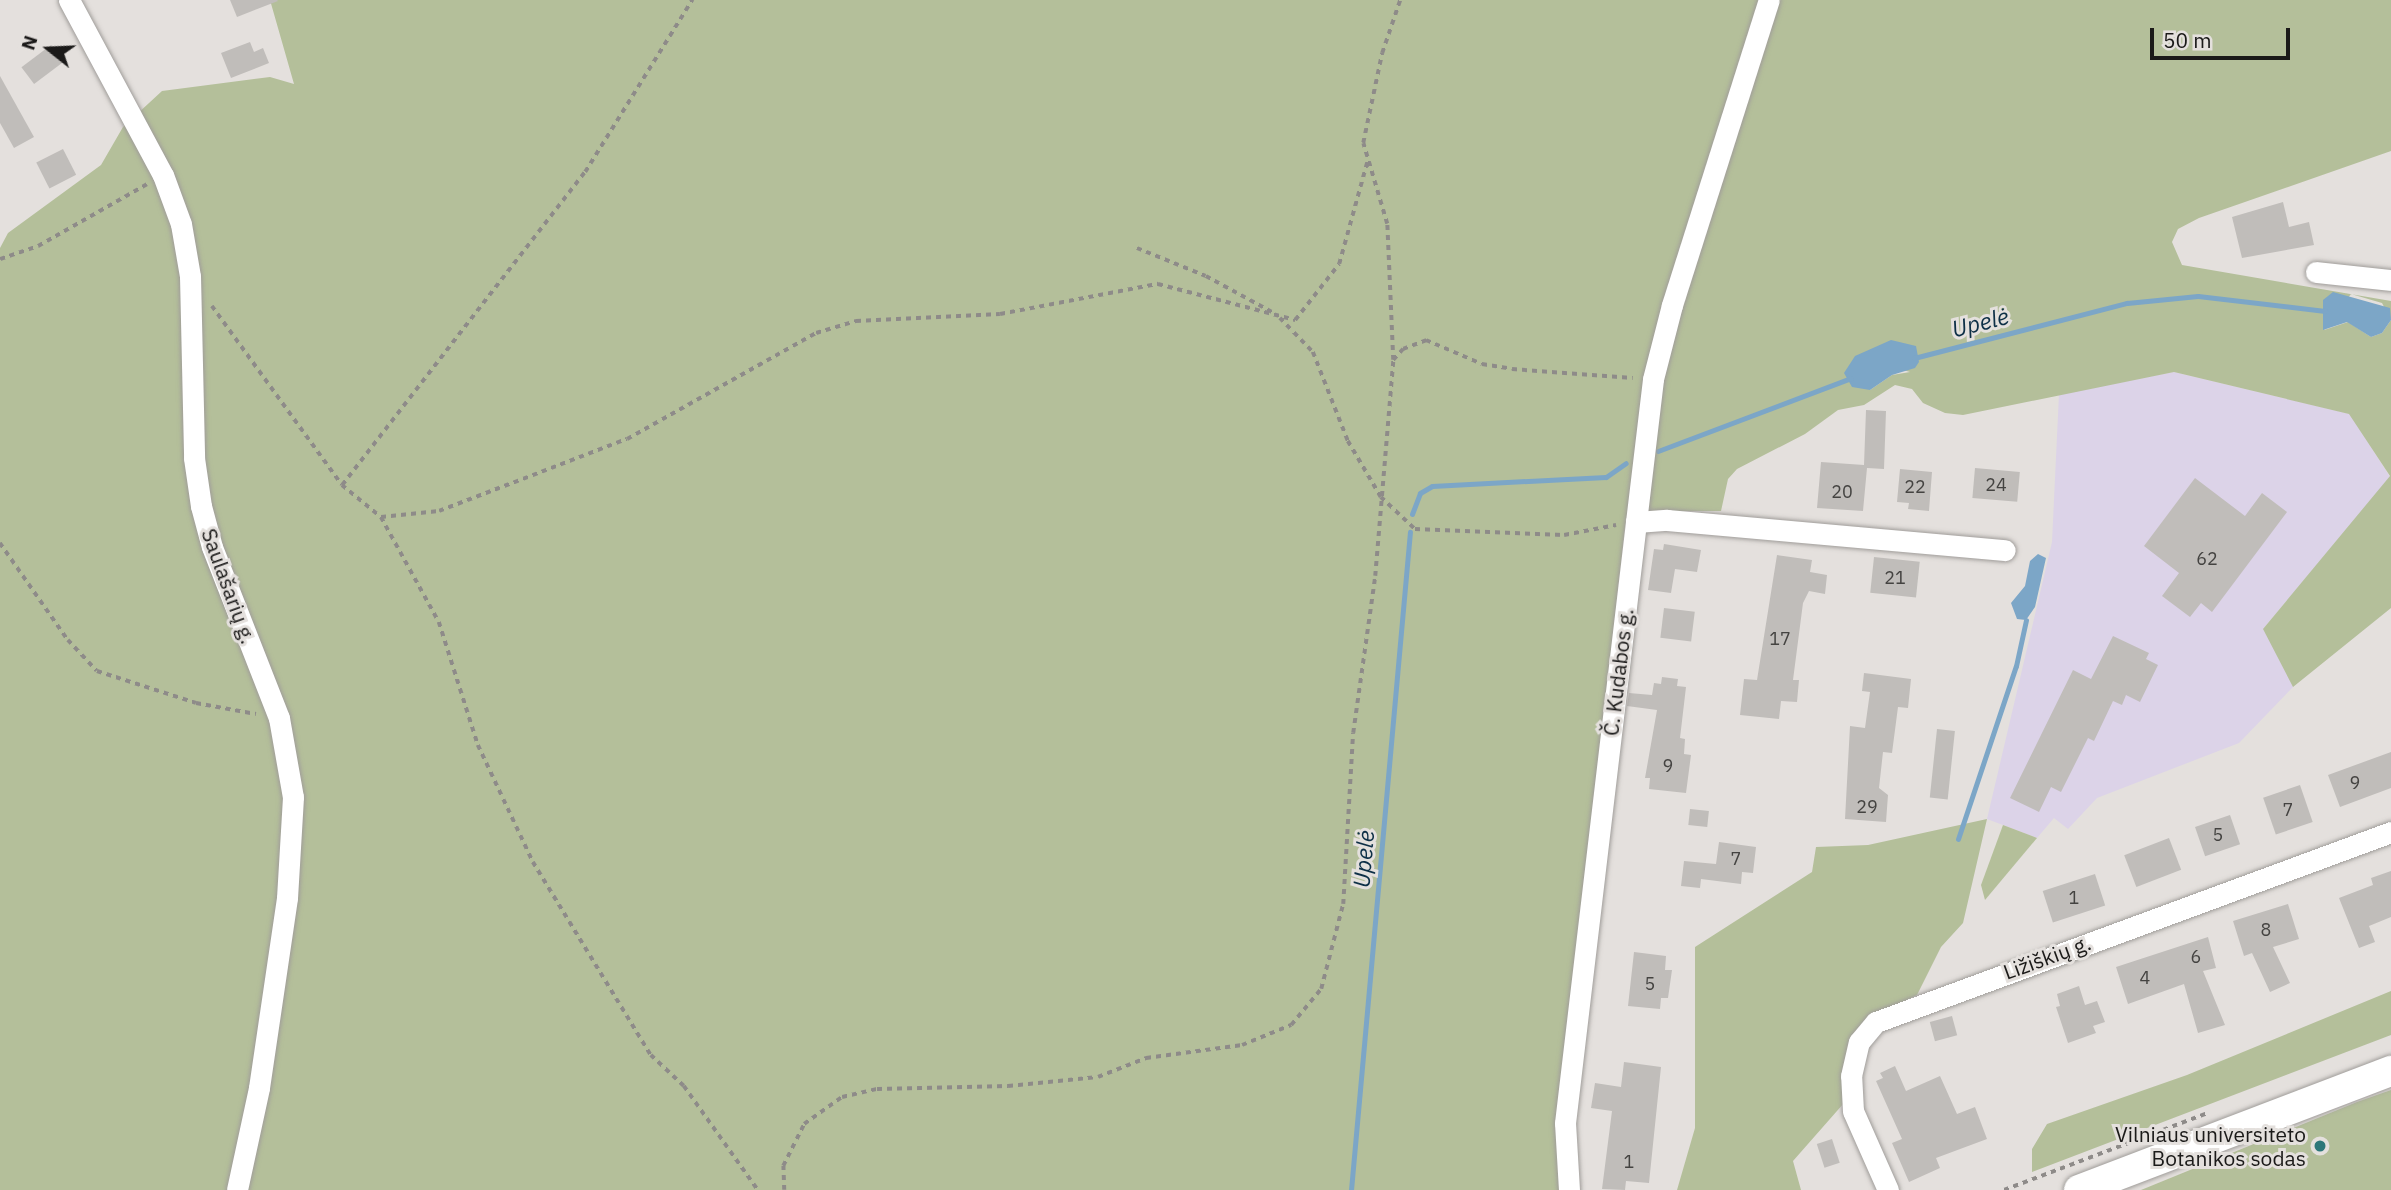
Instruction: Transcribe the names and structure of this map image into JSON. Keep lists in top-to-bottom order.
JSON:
{
  "streets": {
    "street": ["Saulašarių g.", "Č. Kudabos g.", "Ližiškių g."]
  },
  "water": ["Upelė"],
  "places": ["Vilniaus universiteto Botanikos sodas"],
  "house_numbers": [
    "24",
    "22",
    "20",
    "62",
    "21",
    "17",
    "9",
    "9",
    "29",
    "7",
    "5",
    "7",
    "1",
    "8",
    "6",
    "4",
    "5",
    "1"
  ],
  "scale_bar": "50 m",
  "north": "left"
}
